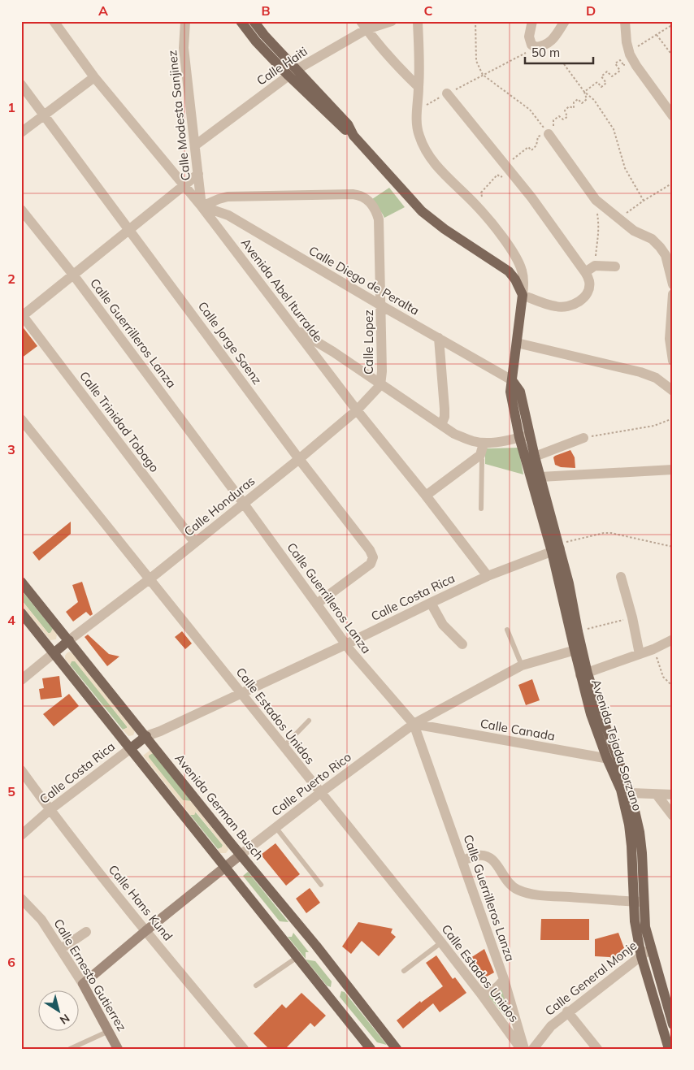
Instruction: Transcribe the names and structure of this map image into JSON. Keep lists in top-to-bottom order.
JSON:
{
  "streets": {
    "main road": ["Avenida Tejada Sorzano", "Avenida German Busch"],
    "street": [
      "Calle Haiti",
      "Calle Modesta Sanjinez",
      "Calle Diego de Peralta",
      "Avenida Abel Iturralde",
      "Calle Guerrilleros Lanza",
      "Calle Lopez",
      "Calle Jorge Saenz",
      "Calle Trinidad Tobago",
      "Calle Honduras",
      "Calle Costa Rica",
      "Calle Estados Unidos",
      "Calle Canada",
      "Calle Puerto Rico",
      "Calle Hans Kund",
      "Calle Ernesto Gutierrez",
      "Calle General Monje"
    ]
  },
  "crossings": [
    ["Calle Haiti", "Calle Modesta Sanjinez"],
    ["Calle Modesta Sanjinez", "Calle Diego de Peralta"],
    ["Calle Modesta Sanjinez", "Avenida Abel Iturralde"],
    ["Calle Modesta Sanjinez", "Calle Lopez"],
    ["Calle Diego de Peralta", "Avenida Abel Iturralde"],
    ["Calle Diego de Peralta", "Calle Lopez"],
    ["Calle Diego de Peralta", "Avenida Tejada Sorzano"],
    ["Avenida Abel Iturralde", "Calle Lopez"],
    ["Avenida Abel Iturralde", "Calle Honduras"],
    ["Avenida Abel Iturralde", "Calle Costa Rica"],
    ["Calle Guerrilleros Lanza", "Calle Jorge Saenz"],
    ["Calle Guerrilleros Lanza", "Calle Honduras"],
    ["Calle Guerrilleros Lanza", "Calle Costa Rica"],
    ["Calle Guerrilleros Lanza", "Calle Canada"],
    ["Calle Guerrilleros Lanza", "Calle Puerto Rico"],
    ["Calle Lopez", "Calle Honduras"],
    ["Calle Jorge Saenz", "Calle Honduras"],
    ["Calle Trinidad Tobago", "Calle Honduras"],
    ["Calle Honduras", "Calle Estados Unidos"],
    ["Calle Honduras", "Avenida German Busch"],
    ["Calle Costa Rica", "Calle Estados Unidos"],
    ["Calle Costa Rica", "Avenida Tejada Sorzano"],
    ["Calle Costa Rica", "Avenida German Busch"],
    ["Calle Costa Rica", "Calle Hans Kund"],
    ["Calle Estados Unidos", "Calle Puerto Rico"],
    ["Calle Canada", "Avenida Tejada Sorzano"],
    ["Calle Canada", "Calle Puerto Rico"],
    ["Avenida Tejada Sorzano", "Calle Puerto Rico"],
    ["Avenida Tejada Sorzano", "Calle General Monje"],
    ["Calle Puerto Rico", "Avenida German Busch"],
    ["Calle Puerto Rico", "Calle Hans Kund"],
    ["Calle Puerto Rico", "Calle Ernesto Gutierrez"]
  ],
  "scale_bar": "50 m",
  "north": "bottom right",
  "grid": {
    "columns": [
      "A",
      "B",
      "C",
      "D"
    ],
    "rows": [
      "1",
      "2",
      "3",
      "4",
      "5",
      "6"
    ]
  }
}
